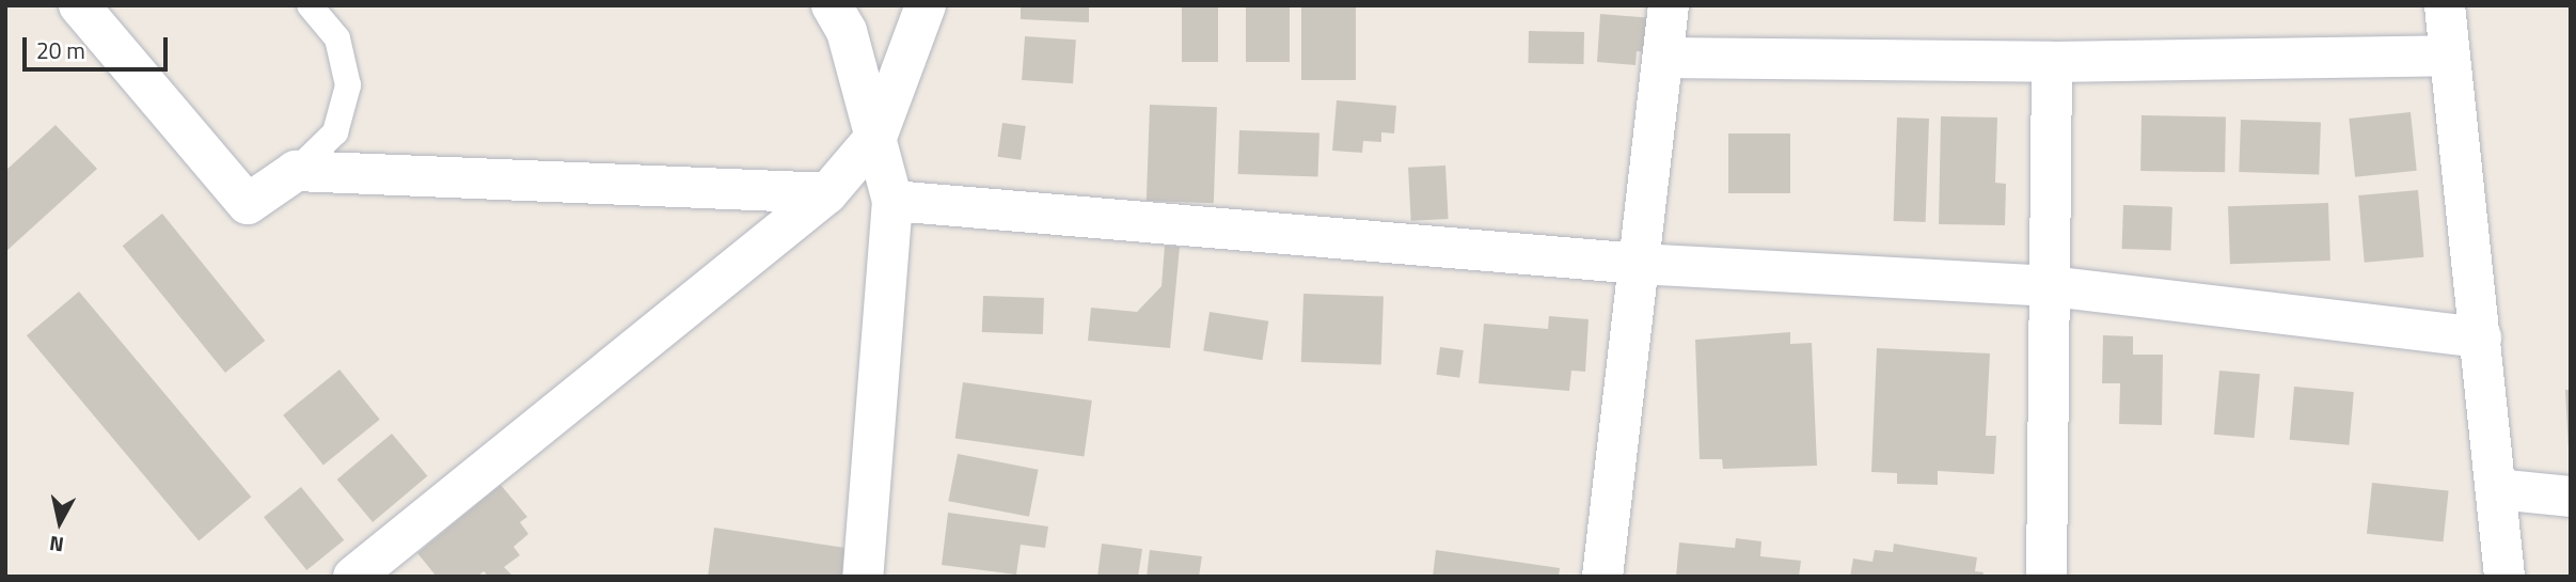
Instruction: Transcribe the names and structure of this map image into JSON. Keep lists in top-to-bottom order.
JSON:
{
  "scale_bar": "20 m",
  "north": "bottom"
}
